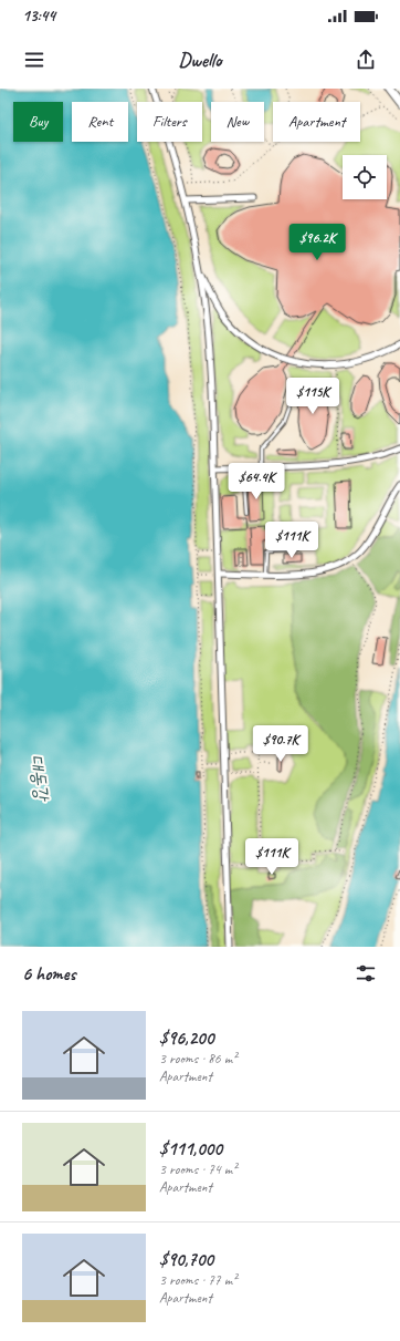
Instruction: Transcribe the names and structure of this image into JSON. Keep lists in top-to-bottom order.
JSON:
{
  "water": ["대동강"],
  "page": {
    "status": "13:44",
    "header": "Dwello",
    "chip": [
      "Buy",
      "Rent",
      "Filters",
      "New",
      "Apartment"
    ],
    "price": [
      "$96.2K",
      "$115K",
      "$64.4K",
      "$111K",
      "$90.7K",
      "$111K"
    ],
    "heading": "6 homes",
    "list": [
      {
        "name": "$96,200",
        "note": "3 rooms · 86 m² · Apartment"
      },
      {
        "name": "$111,000",
        "note": "3 rooms · 74 m² · Apartment"
      },
      {
        "name": "$90,700",
        "note": "3 rooms · 77 m² · Apartment"
      }
    ]
  }
}
